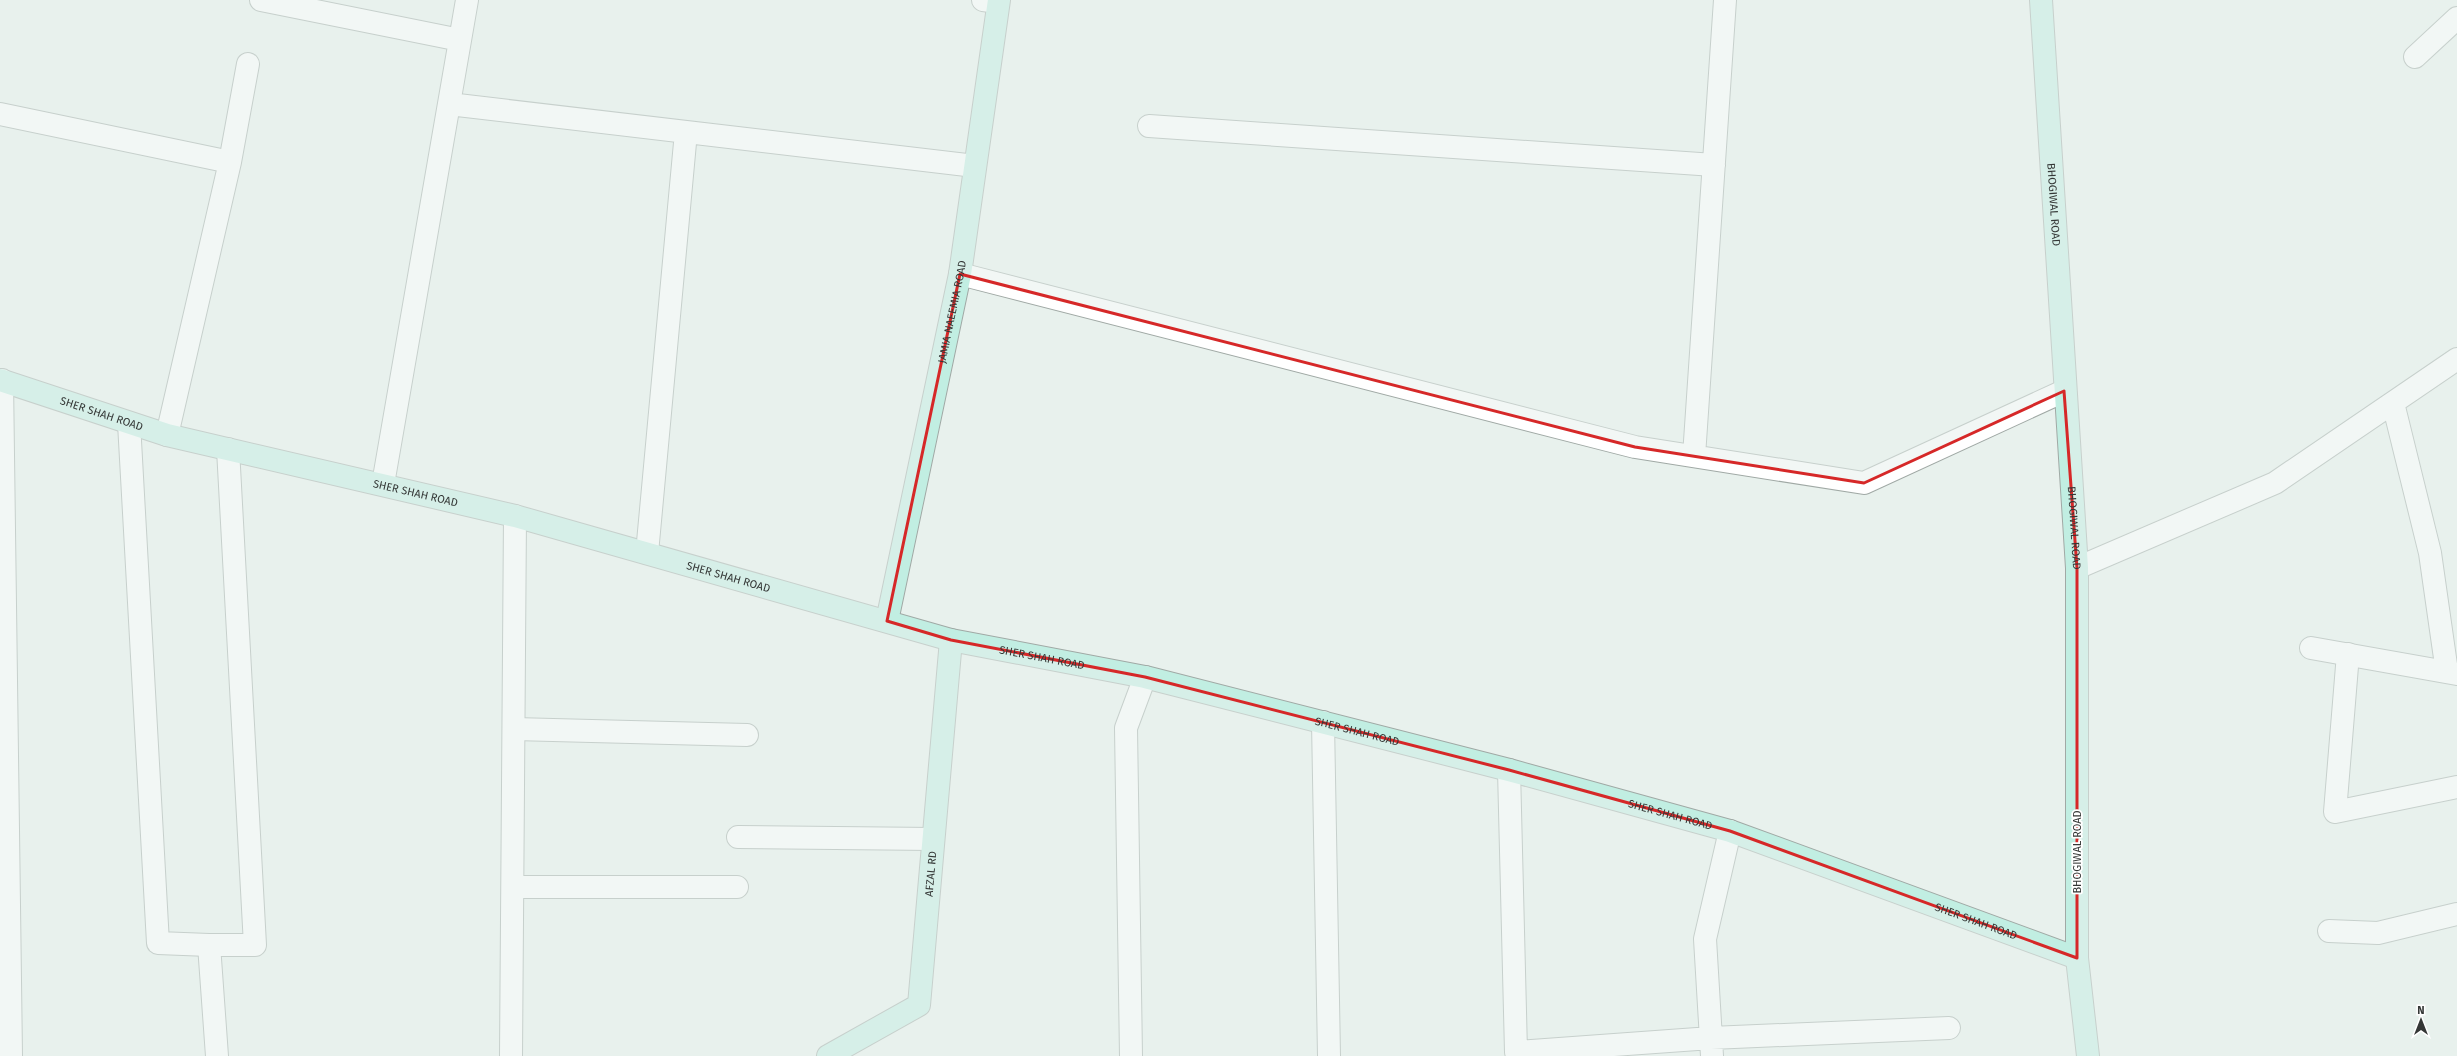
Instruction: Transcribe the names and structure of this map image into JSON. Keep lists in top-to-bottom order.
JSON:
{
  "streets": {
    "main road": [
      "BHOGIWAL ROAD",
      "JAMIA NAEEMIA ROAD",
      "SHER SHAH ROAD",
      "AFZAL RD"
    ]
  },
  "crossings": [
    ["BHOGIWAL ROAD", "SHER SHAH ROAD"],
    ["JAMIA NAEEMIA ROAD", "SHER SHAH ROAD"],
    ["SHER SHAH ROAD", "AFZAL RD"]
  ],
  "north": "top"
}
